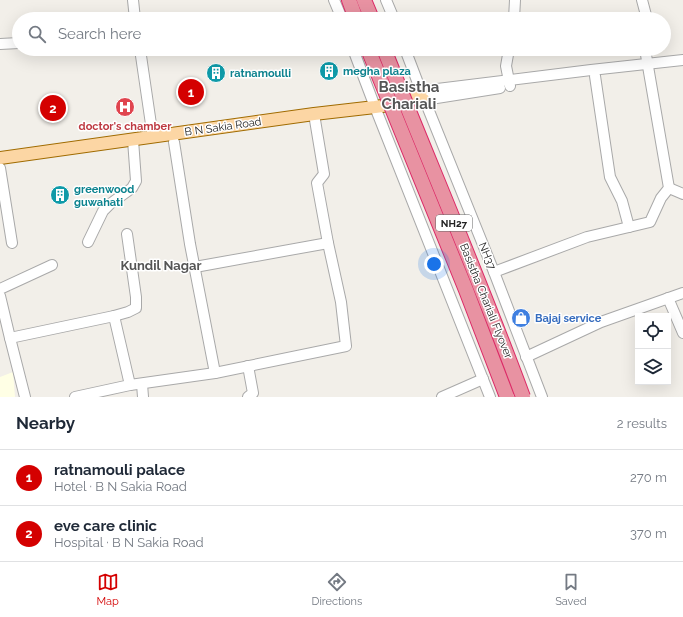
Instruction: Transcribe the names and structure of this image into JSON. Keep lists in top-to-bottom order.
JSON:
{
  "streets": {
    "highway": ["NH27", "Basistha Chariali Flyover"],
    "main road": ["B N Sakia Road"],
    "street": ["NH37"]
  },
  "districts": ["Basistha Chariali", "Kundil Nagar"],
  "places": {
    "building": ["megha plaza", "ratnamoulli", "greenwood guwahati"],
    "hospital": ["doctor's chamber"],
    "shop": ["Bajaj service"]
  },
  "page": {
    "search": "Search here",
    "pins": ["1", "2"],
    "heading": ["Nearby", "2 results"],
    "list": [
      {
        "mark": "1",
        "name": "ratnamouli palace",
        "note": "Hotel · B N Sakia Road",
        "value": "270 m"
      },
      {
        "mark": "2",
        "name": "eve care clinic",
        "note": "Hospital · B N Sakia Road",
        "value": "370 m"
      }
    ],
    "nav": ["Map", "Directions", "Saved"]
  }
}
